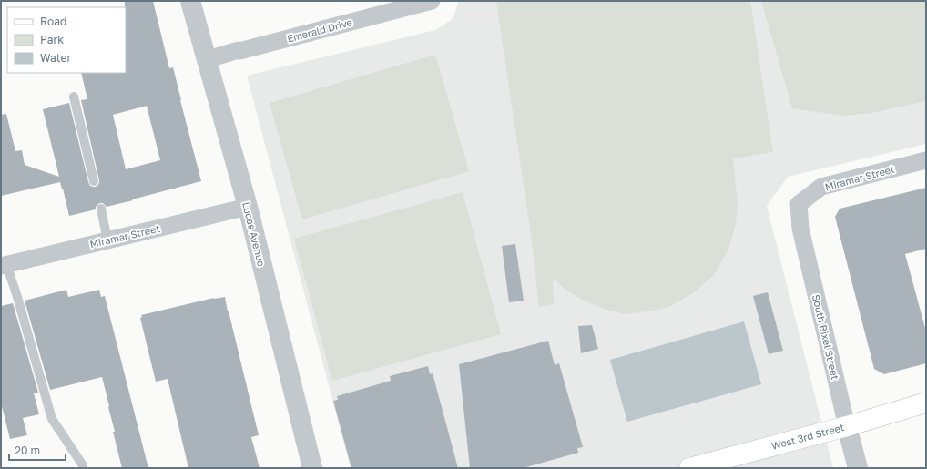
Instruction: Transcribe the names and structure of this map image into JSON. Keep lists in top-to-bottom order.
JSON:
{
  "streets": {
    "main road": ["West 3rd Street"],
    "street": [
      "Emerald Drive",
      "Miramar Street",
      "Lucas Avenue",
      "South Bixel Street"
    ]
  },
  "crossings": [
    ["Emerald Drive", "Lucas Avenue"],
    ["Miramar Street", "Lucas Avenue"],
    ["Miramar Street", "South Bixel Street"],
    ["South Bixel Street", "West 3rd Street"]
  ],
  "legend": ["Road", "Park", "Water"],
  "scale_bar": "20 m"
}
